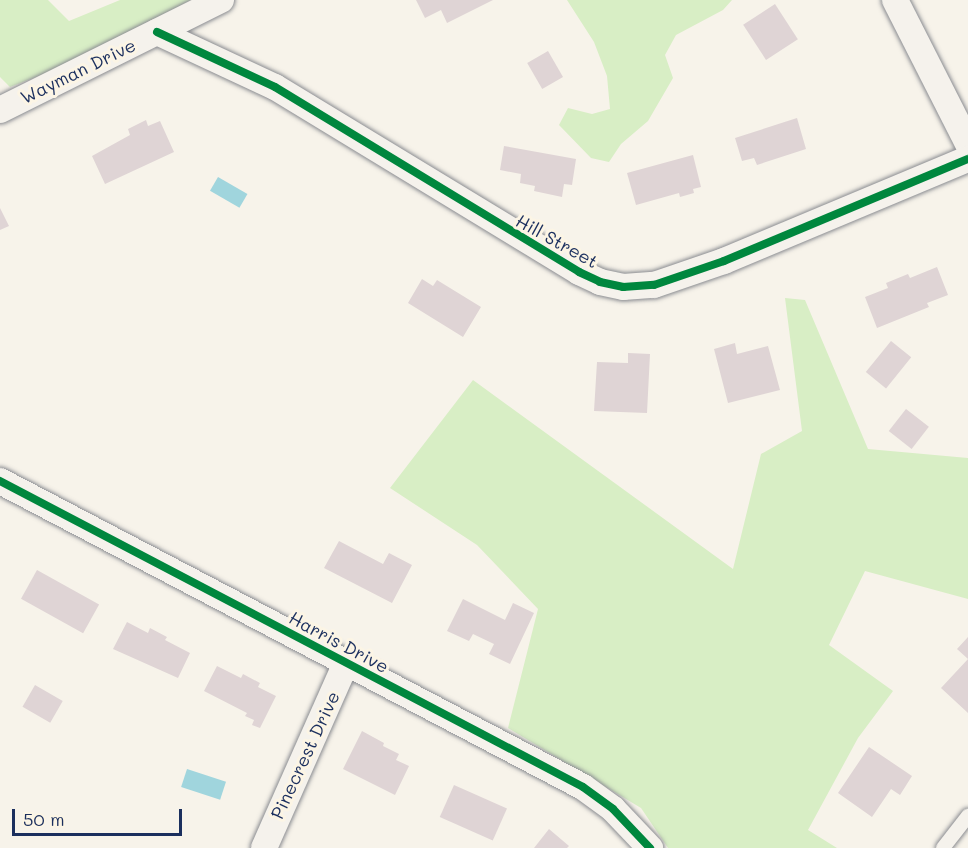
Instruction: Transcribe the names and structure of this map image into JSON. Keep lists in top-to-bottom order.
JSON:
{
  "streets": {
    "street": [
      "Wayman Drive",
      "Hill Street",
      "Harris Drive",
      "Pinecrest Drive"
    ]
  },
  "crossings": [
    ["Wayman Drive", "Hill Street"],
    ["Harris Drive", "Pinecrest Drive"]
  ],
  "scale_bar": "50 m"
}
